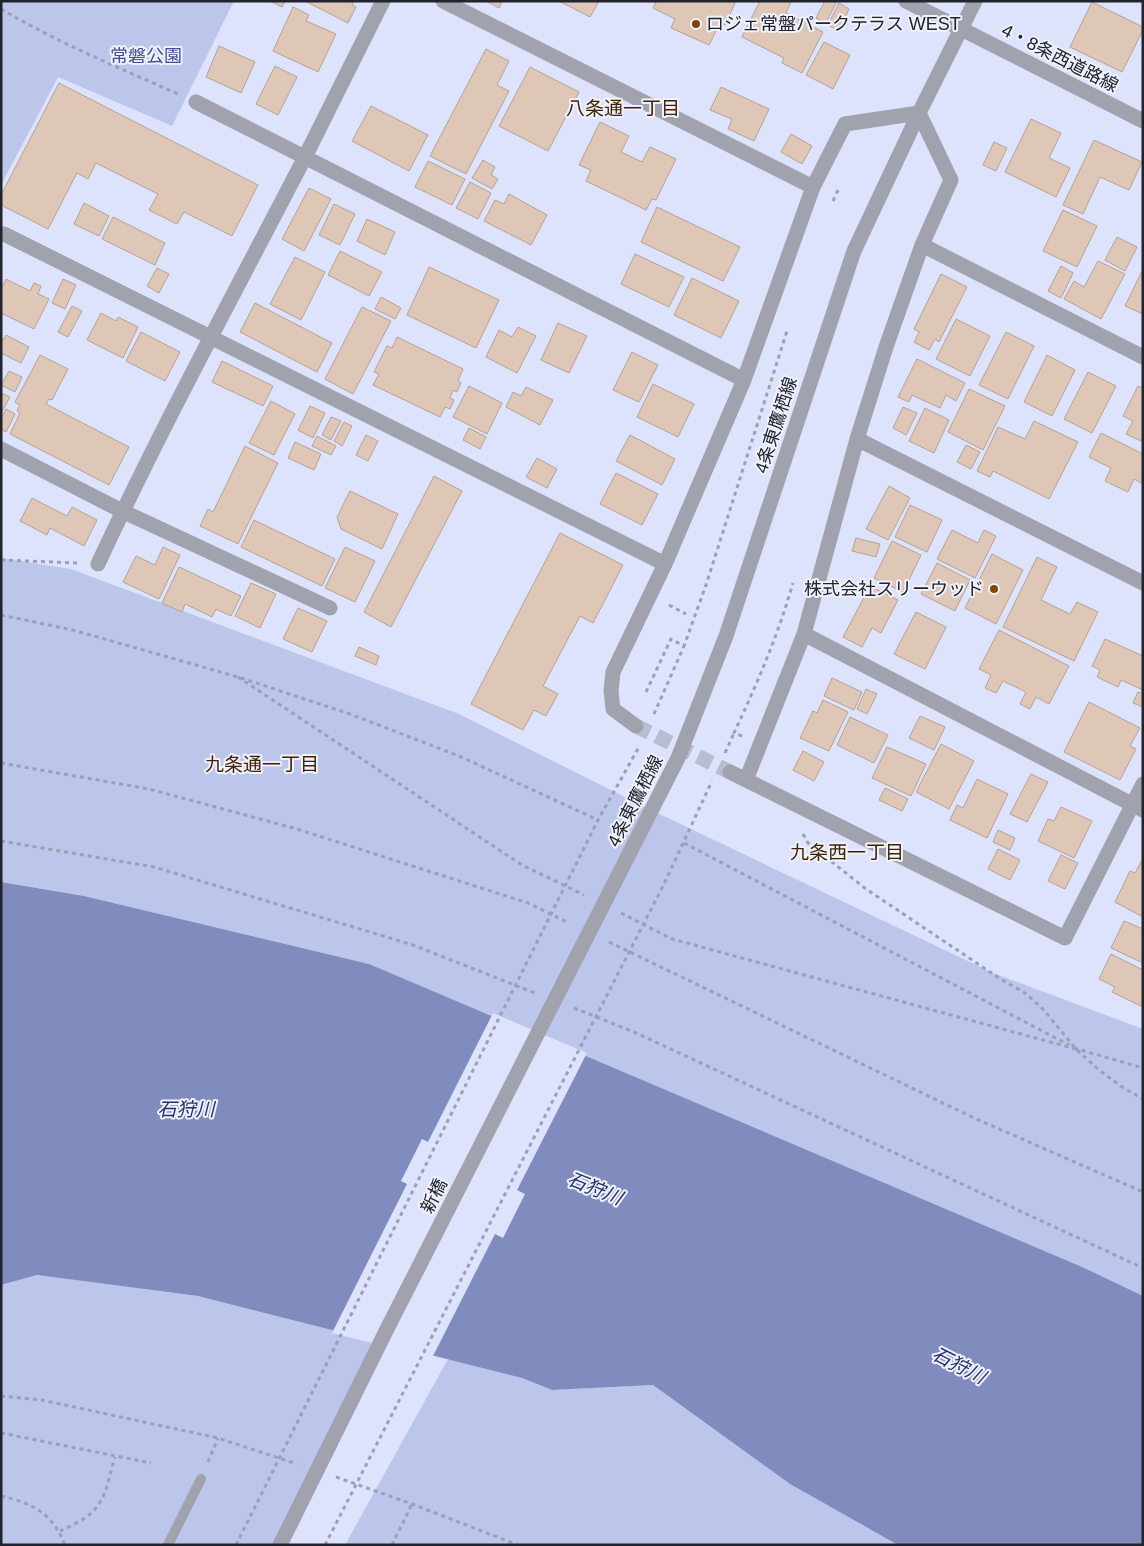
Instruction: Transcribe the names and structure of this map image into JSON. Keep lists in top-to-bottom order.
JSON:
{
  "streets": {
    "street": ["4・8条西道路線", "4条東鷹栖線", "新橋"]
  },
  "crossings": [
    ["4・8条西道路線", "4条東鷹栖線"],
    ["4条東鷹栖線", "新橋"]
  ],
  "districts": ["八条通一丁目", "九条通一丁目", "九条西一丁目"],
  "water": ["石狩川"],
  "parks": ["常磐公園"],
  "places": ["ロジェ常盤パークテラス WEST", "株式会社スリーウッド"]
}
